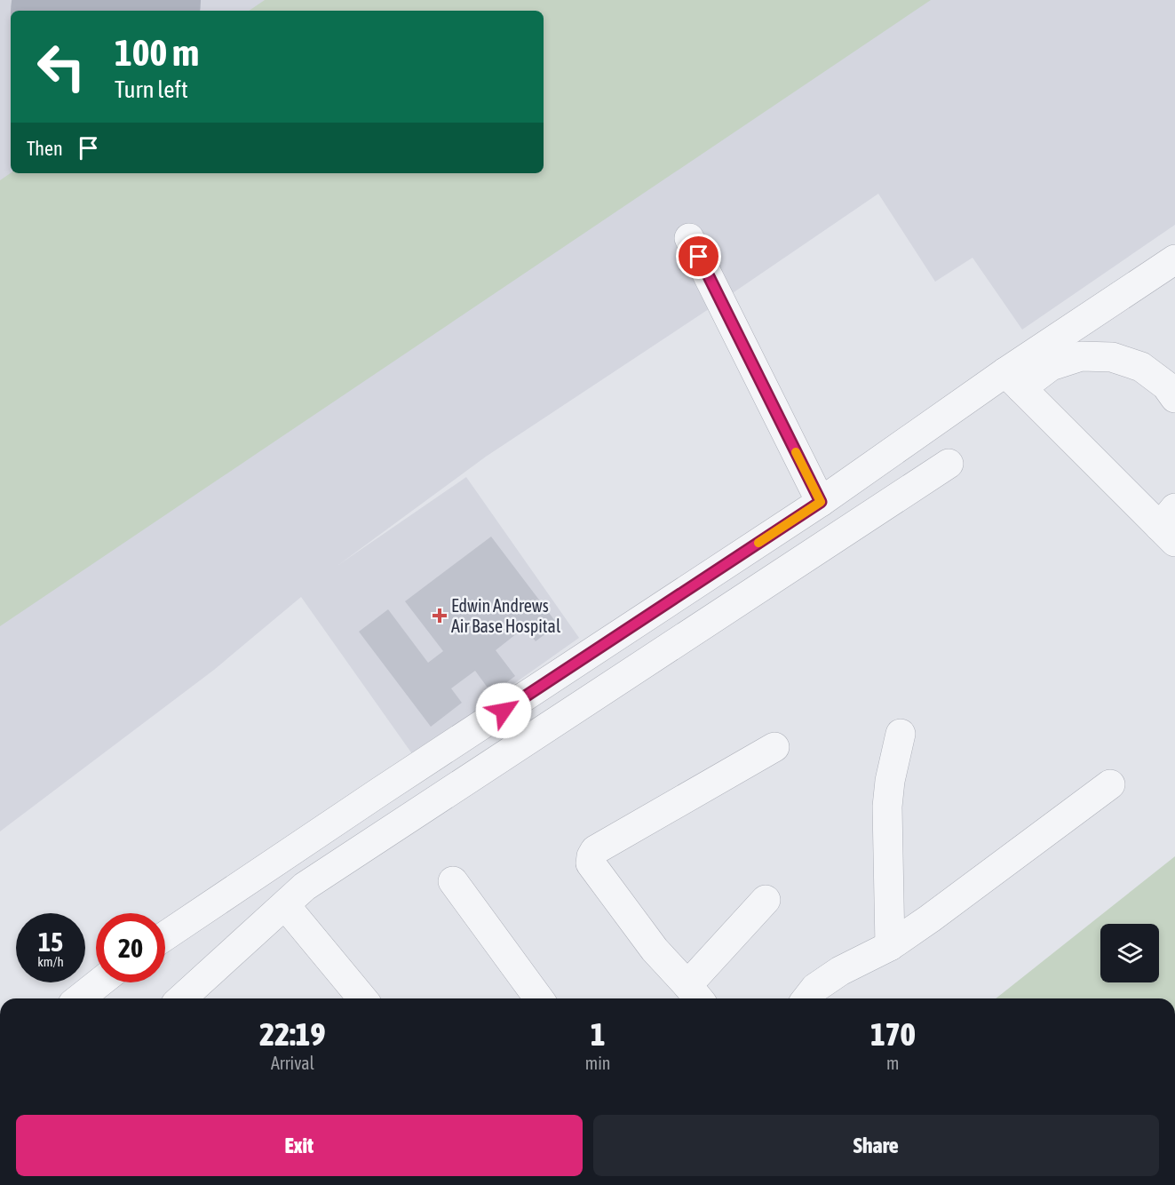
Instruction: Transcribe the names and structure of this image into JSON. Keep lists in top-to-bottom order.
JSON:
{
  "places": {
    "health": ["Edwin Andrews Air Base Hospital"]
  },
  "page": {
    "turn": ["100 m", "Turn left"],
    "then": "Then",
    "speed": "15 km/h",
    "limit": "20",
    "eta": [
      "22:19",
      "Arrival",
      "1",
      "min",
      "170",
      "m"
    ],
    "buttons": ["Exit", "Share"]
  }
}
